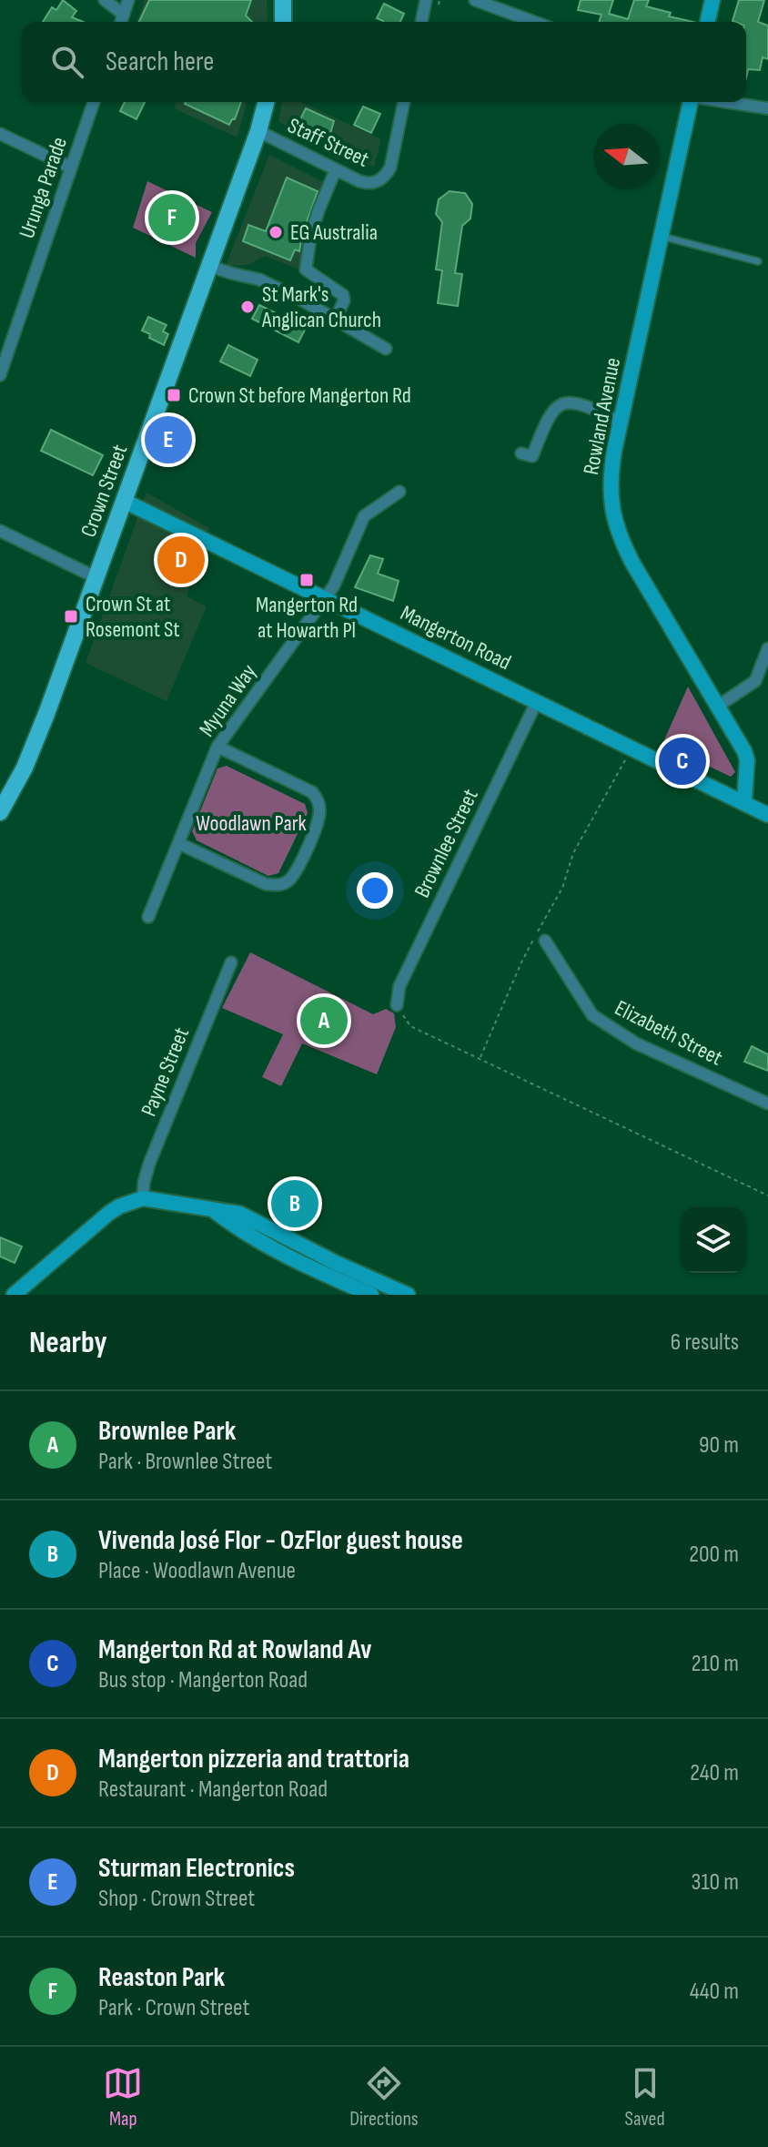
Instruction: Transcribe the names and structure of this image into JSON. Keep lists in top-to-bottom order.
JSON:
{
  "streets": {
    "main road": ["Crown Street"],
    "street": [
      "Staff Street",
      "Urunga Parade",
      "Rowland Avenue",
      "Mangerton Road",
      "Myuna Way",
      "Brownlee Street",
      "Elizabeth Street",
      "Payne Street"
    ]
  },
  "crossings": [
    ["Staff Street", "Crown Street"],
    ["Rowland Avenue", "Mangerton Road"],
    ["Crown Street", "Mangerton Road"],
    ["Mangerton Road", "Myuna Way"],
    ["Mangerton Road", "Brownlee Street"]
  ],
  "parks": ["Woodlawn Park"],
  "places": {
    "other": ["EG Australia", "St Mark's Anglican Church"],
    "transit": ["Crown St before Mangerton Rd", "Mangerton Rd at Howarth Pl", "Crown St at Rosemont St"]
  },
  "north": "left",
  "page": {
    "search": "Search here",
    "pins": [
      "F",
      "E",
      "D",
      "C",
      "A",
      "B"
    ],
    "heading": ["Nearby", "6 results"],
    "list": [
      {
        "mark": "A",
        "name": "Brownlee Park",
        "note": "Park · Brownlee Street",
        "value": "90 m"
      },
      {
        "mark": "B",
        "name": "Vivenda José Flor - OzFlor guest house",
        "note": "Place · Woodlawn Avenue",
        "value": "200 m"
      },
      {
        "mark": "C",
        "name": "Mangerton Rd at Rowland Av",
        "note": "Bus stop · Mangerton Road",
        "value": "210 m"
      },
      {
        "mark": "D",
        "name": "Mangerton pizzeria and trattoria",
        "note": "Restaurant · Mangerton Road",
        "value": "240 m"
      },
      {
        "mark": "E",
        "name": "Sturman Electronics",
        "note": "Shop · Crown Street",
        "value": "310 m"
      },
      {
        "mark": "F",
        "name": "Reaston Park",
        "note": "Park · Crown Street",
        "value": "440 m"
      }
    ],
    "nav": ["Map", "Directions", "Saved"]
  }
}
